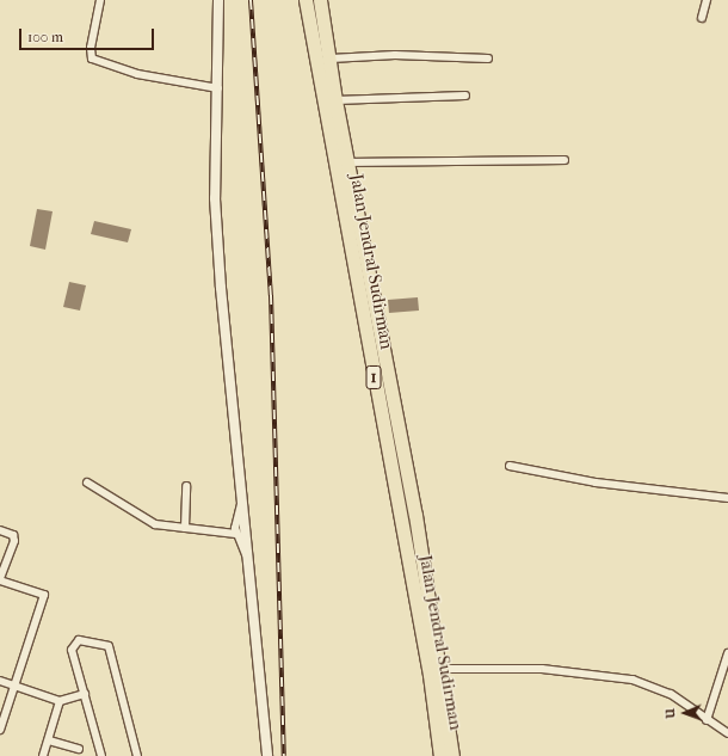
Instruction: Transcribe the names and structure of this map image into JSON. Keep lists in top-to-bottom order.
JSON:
{
  "streets": {
    "highway": ["Jalan Jendral Sudirman", "1"]
  },
  "scale_bar": "100 m",
  "north": "left"
}
